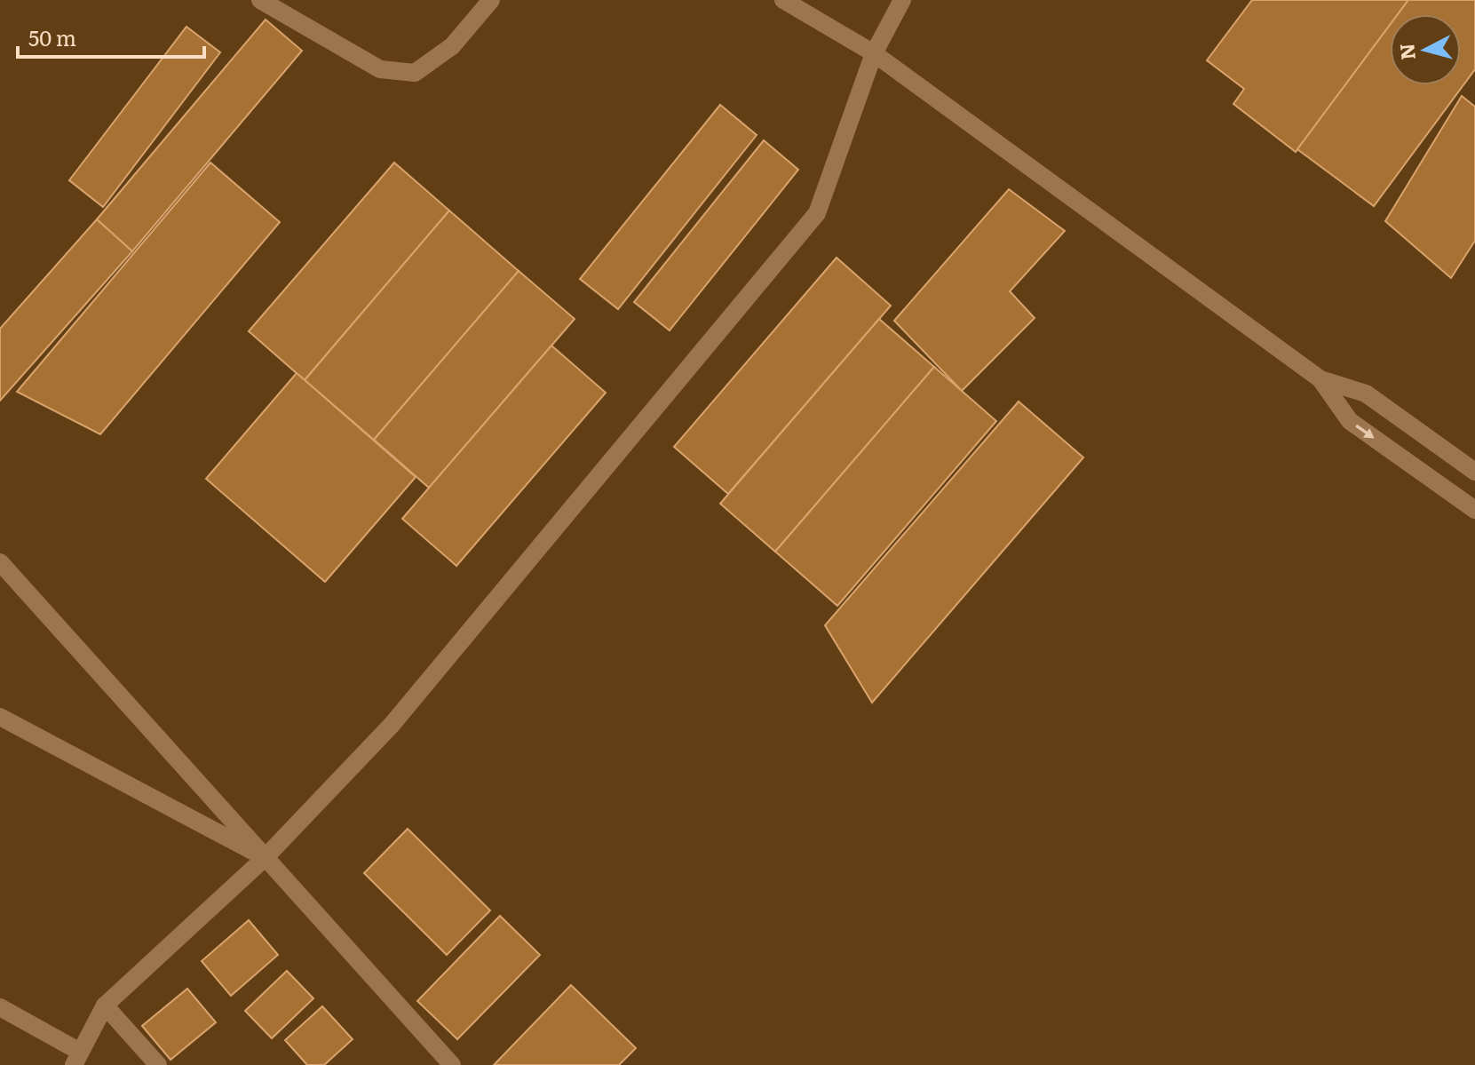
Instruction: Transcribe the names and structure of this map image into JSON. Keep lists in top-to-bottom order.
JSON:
{
  "scale_bar": "50 m",
  "north": "left"
}
